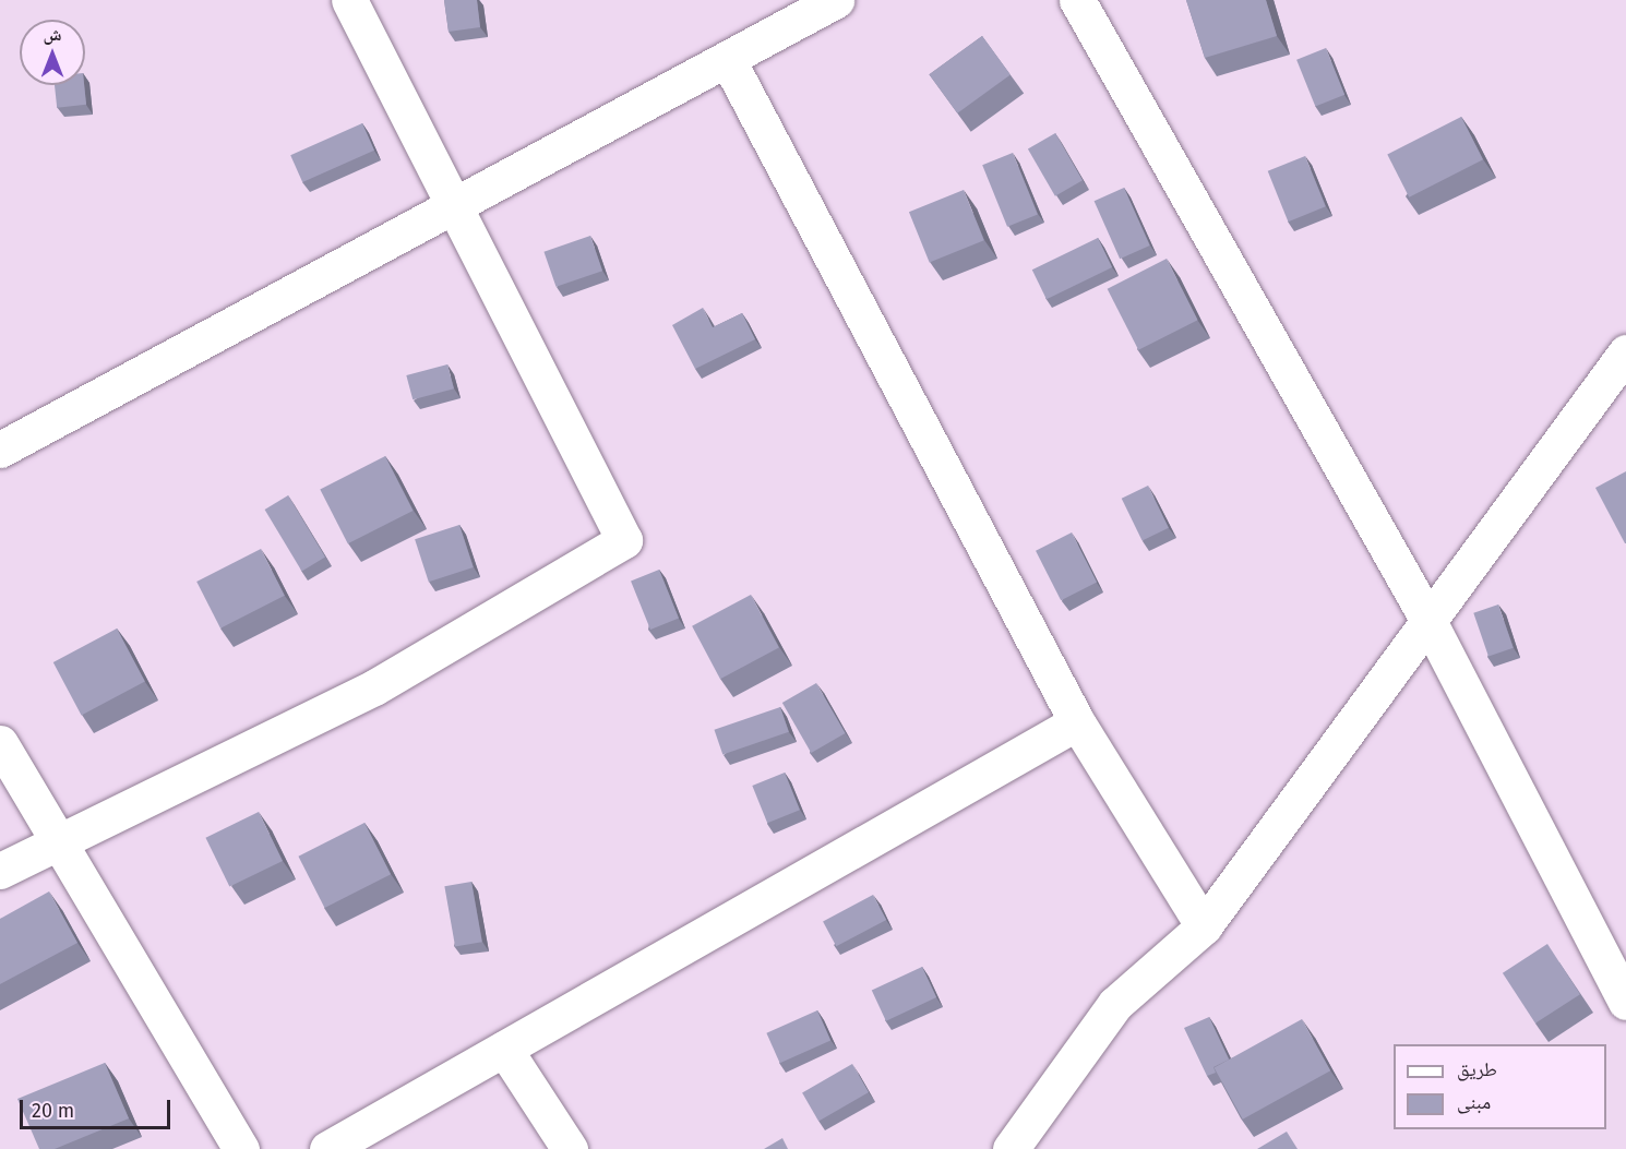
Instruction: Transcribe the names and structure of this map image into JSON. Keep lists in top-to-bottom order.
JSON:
{
  "legend": ["طريق", "مبنى"],
  "scale_bar": "20 m",
  "north": "top"
}
